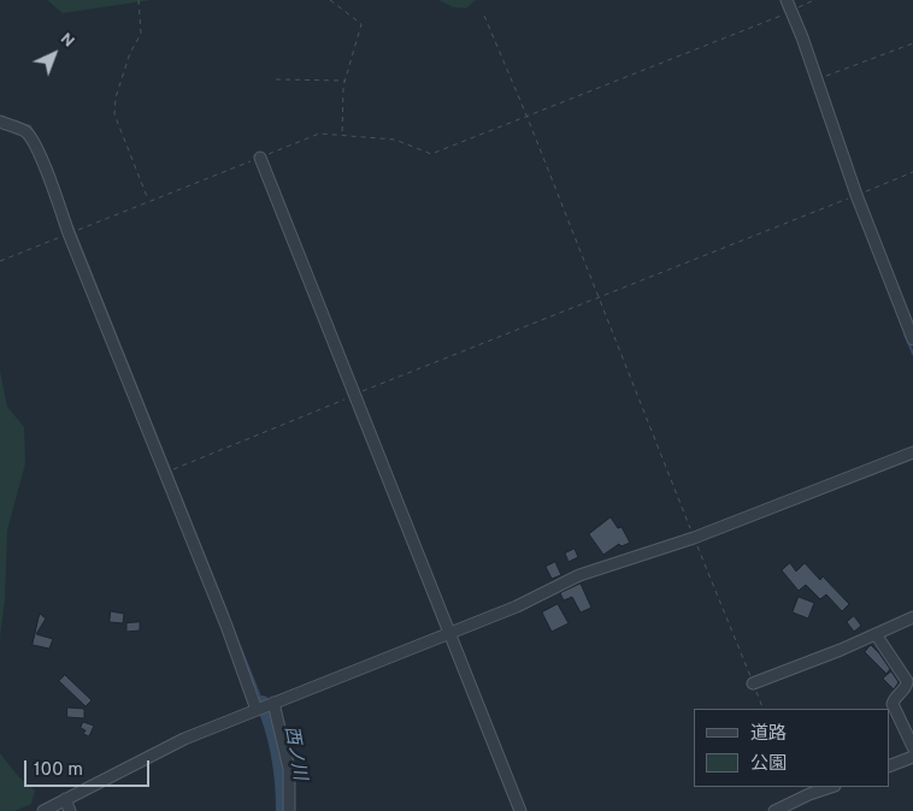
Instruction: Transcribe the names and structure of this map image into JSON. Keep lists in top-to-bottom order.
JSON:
{
  "water": ["西ノ川"],
  "legend": ["道路", "公園"],
  "scale_bar": "100 m",
  "north": "top right"
}
